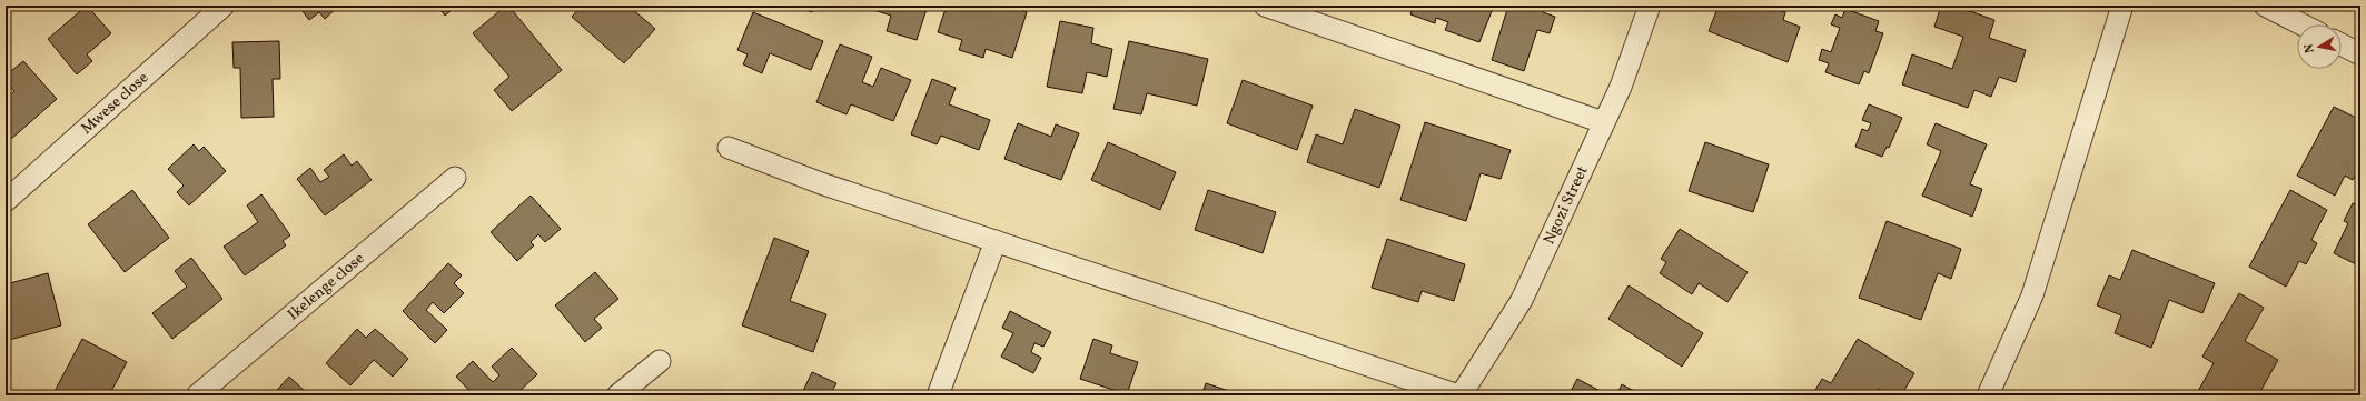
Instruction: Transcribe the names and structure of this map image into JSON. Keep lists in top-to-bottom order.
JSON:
{
  "streets": {
    "street": ["Mwese close", "Ngozi Street", "Ikelenge close"]
  },
  "north": "left"
}
